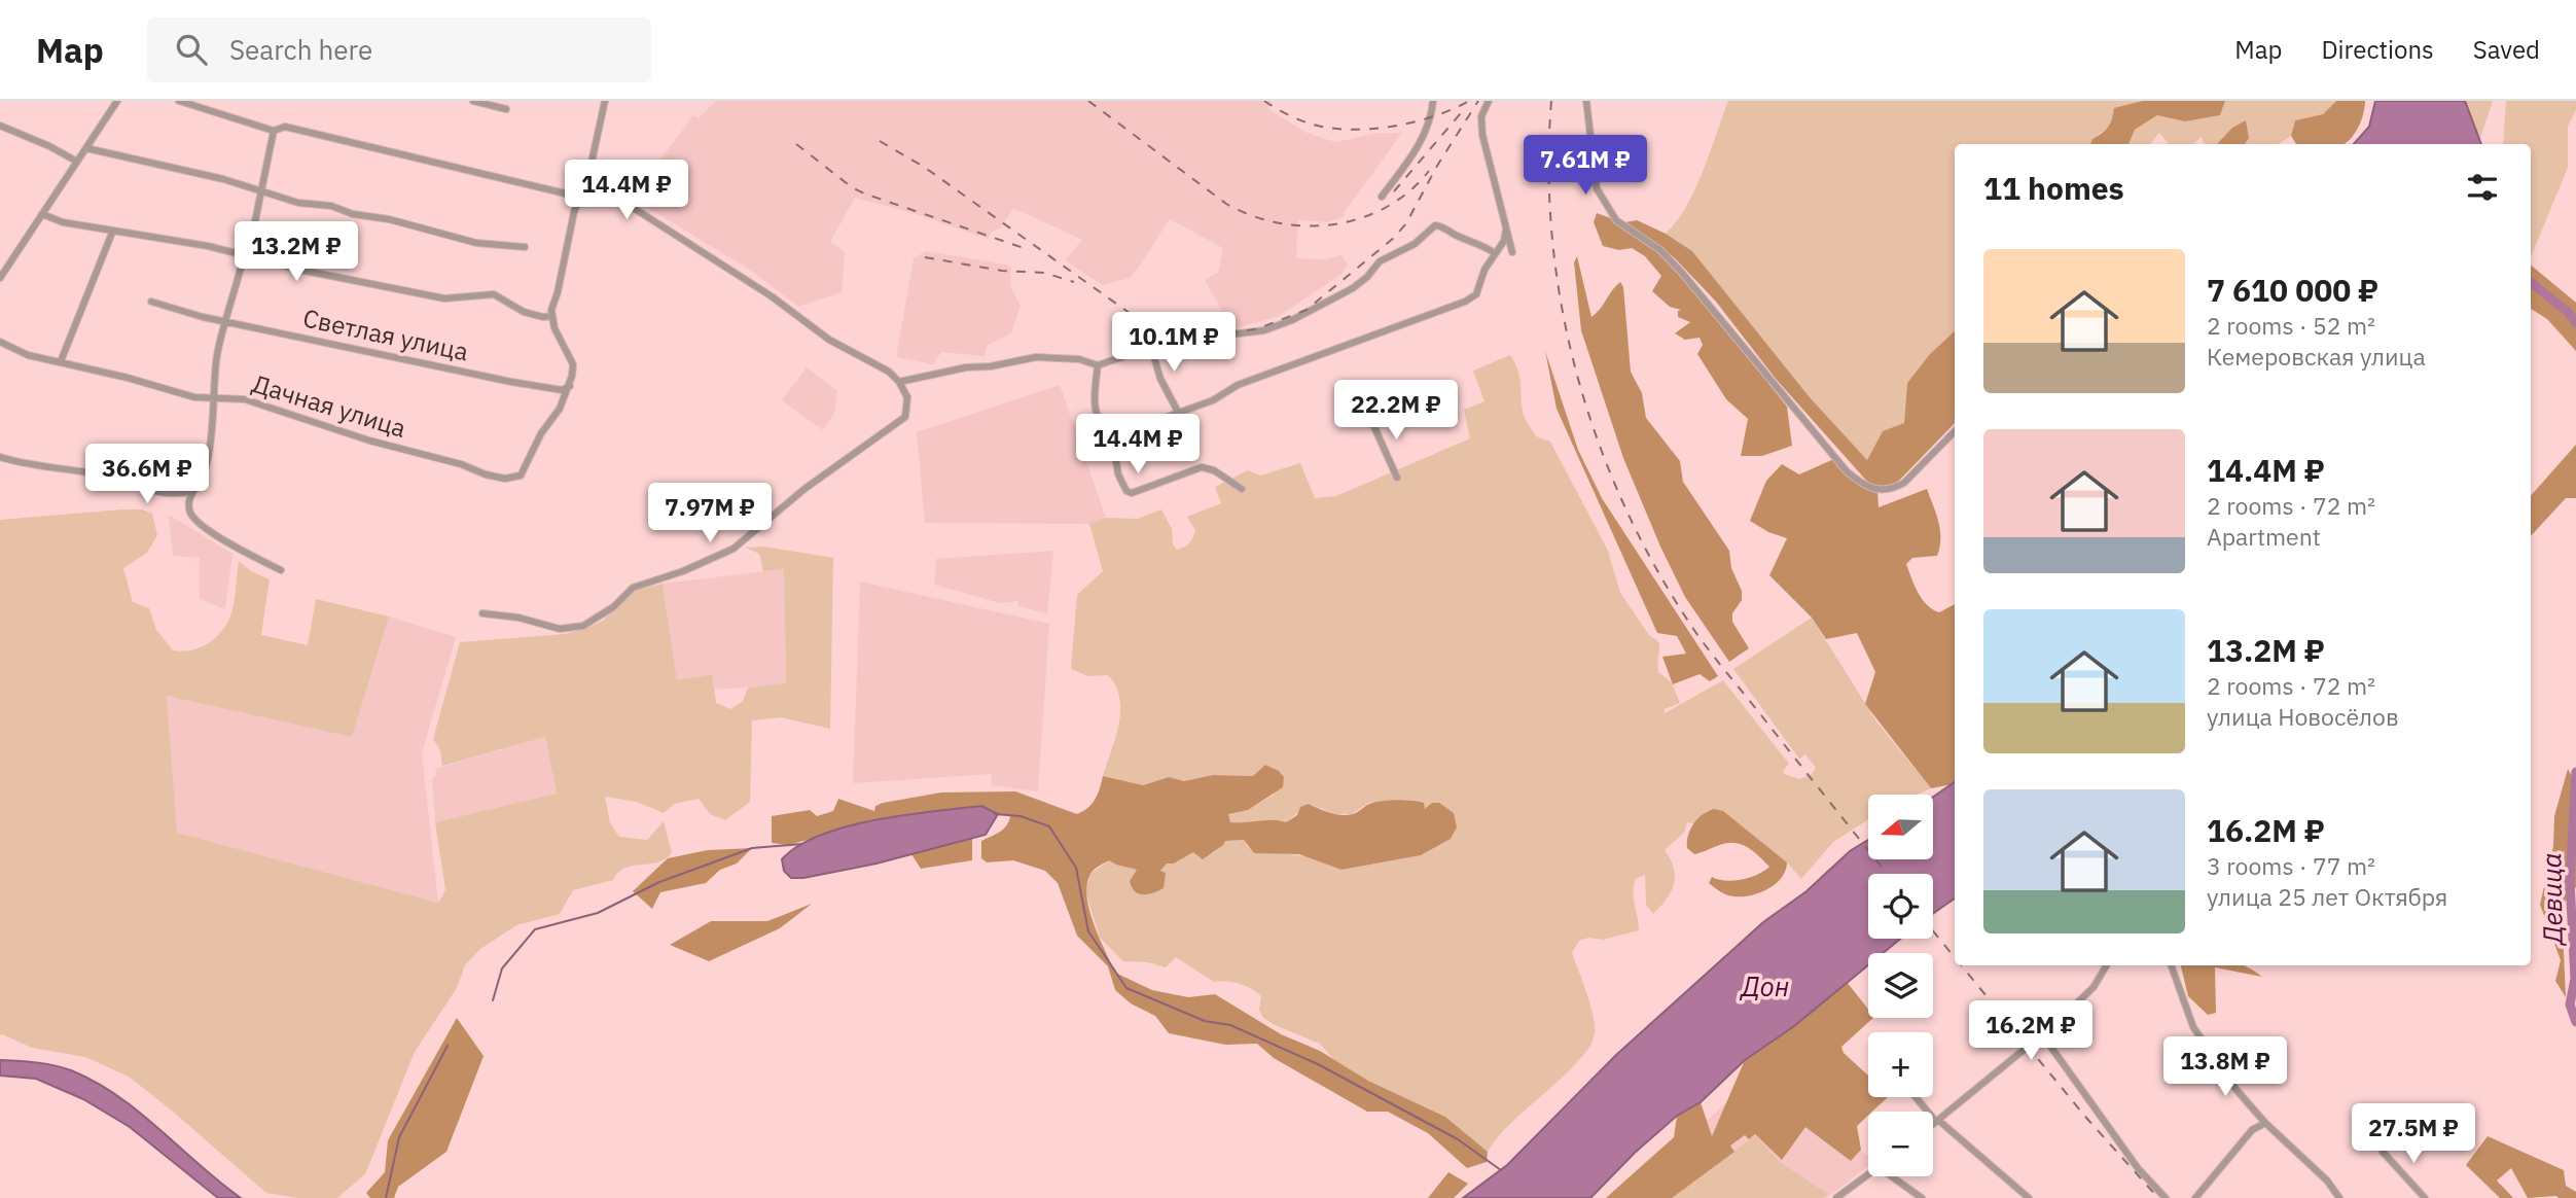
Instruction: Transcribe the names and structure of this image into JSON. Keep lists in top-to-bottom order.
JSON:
{
  "streets": {
    "street": ["Светлая улица", "Дачная улица"]
  },
  "crossings": [
    ["Светлая улица", "Дачная улица"]
  ],
  "water": ["Девица", "Дон"],
  "north": "left",
  "page": {
    "header": "Map",
    "search": "Search here",
    "nav": ["Map", "Directions", "Saved"],
    "price": [
      "7.61M ₽",
      "14.4M ₽",
      "13.2M ₽",
      "10.1M ₽",
      "22.2M ₽",
      "14.4M ₽",
      "36.6M ₽",
      "7.97M ₽",
      "16.2M ₽",
      "13.8M ₽",
      "27.5M ₽"
    ],
    "heading": "11 homes",
    "list": [
      {
        "name": "7 610 000 ₽",
        "note": "2 rooms · 52 m² · Кемеровская улица"
      },
      {
        "name": "14.4M ₽",
        "note": "2 rooms · 72 m² · Apartment"
      },
      {
        "name": "13.2M ₽",
        "note": "2 rooms · 72 m² · улица Новосёлов"
      },
      {
        "name": "16.2M ₽",
        "note": "3 rooms · 77 m² · улица 25 лет Октября"
      }
    ],
    "map_buttons": ["+", "−"]
  }
}
